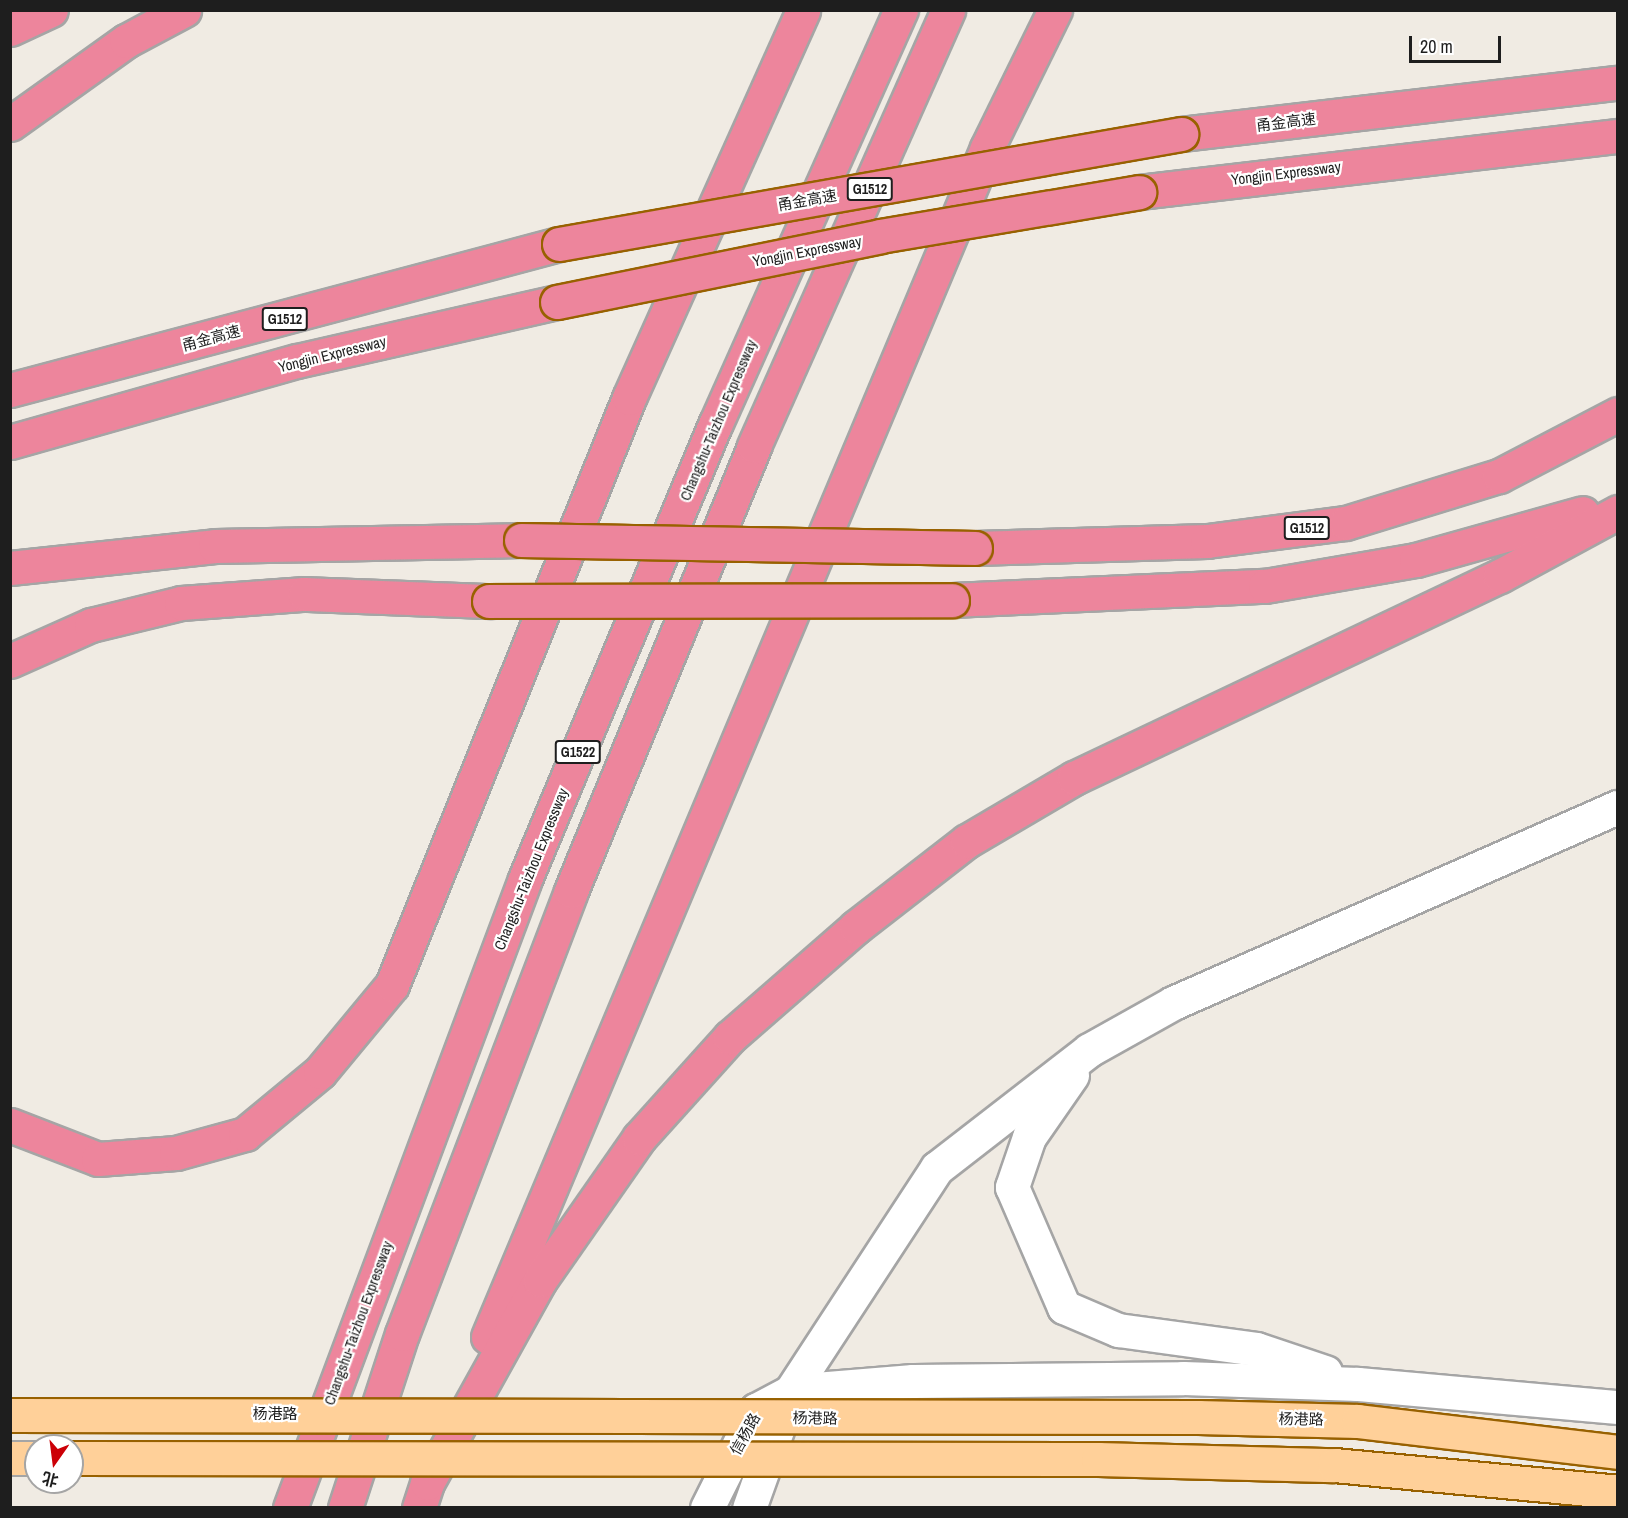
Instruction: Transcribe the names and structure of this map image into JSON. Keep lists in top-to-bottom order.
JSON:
{
  "streets": {
    "highway": [
      "甬金高速",
      "Yongjin Expressway",
      "G1512",
      "Changshu-Taizhou Expressway",
      "G1522"
    ],
    "main road": ["杨港路"],
    "street": ["信杨路"]
  },
  "scale_bar": "20 m",
  "north": "bottom"
}
